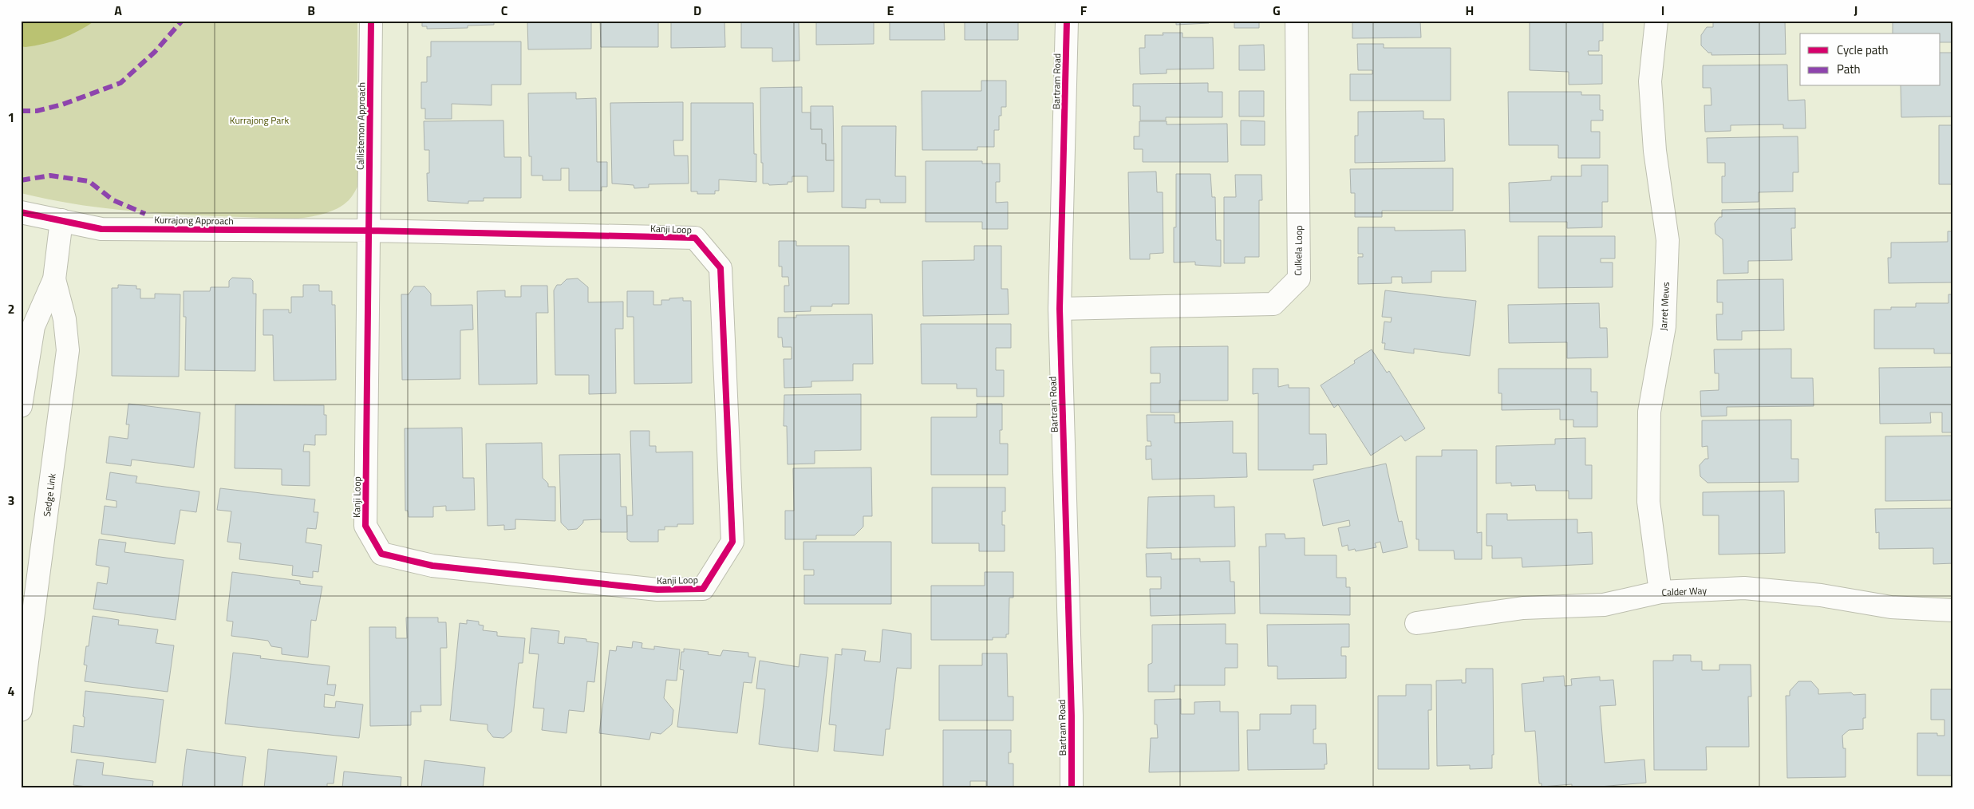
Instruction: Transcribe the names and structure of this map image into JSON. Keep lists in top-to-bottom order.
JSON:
{
  "streets": {
    "street": [
      "Bartram Road",
      "Callistemon Approach",
      "Kurrajong Approach",
      "Kanji Loop",
      "Culkela Loop",
      "Jarret Mews",
      "Sedge Link",
      "Calder Way"
    ]
  },
  "crossings": [
    ["Bartram Road", "Culkela Loop"],
    ["Callistemon Approach", "Kurrajong Approach"],
    ["Callistemon Approach", "Kanji Loop"],
    ["Kurrajong Approach", "Kanji Loop"],
    ["Kurrajong Approach", "Sedge Link"],
    ["Jarret Mews", "Calder Way"]
  ],
  "parks": ["Kurrajong Park"],
  "legend": ["Cycle path", "Path"],
  "grid": {
    "columns": [
      "A",
      "B",
      "C",
      "D",
      "E",
      "F",
      "G",
      "H",
      "I",
      "J"
    ],
    "rows": [
      "1",
      "2",
      "3",
      "4"
    ]
  }
}
